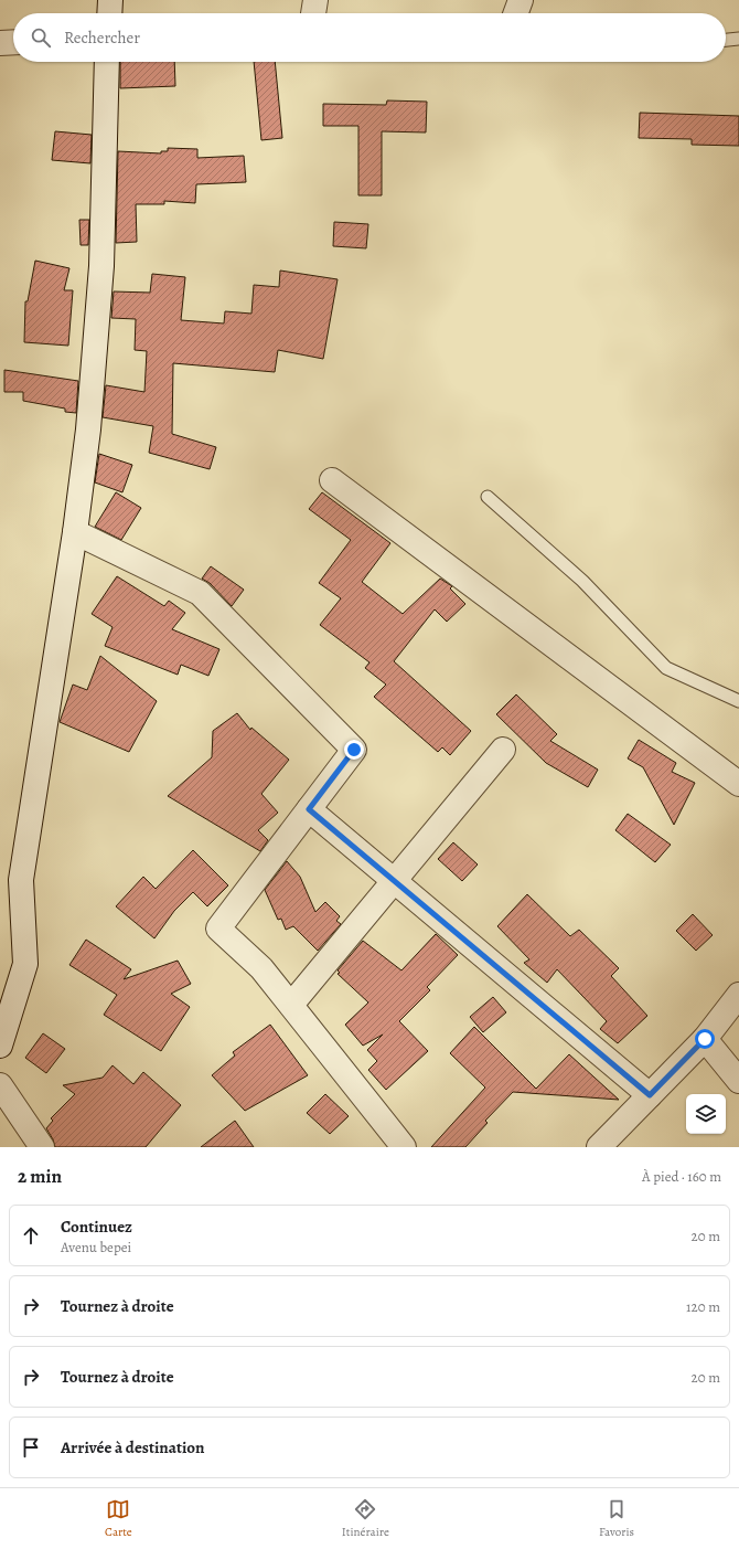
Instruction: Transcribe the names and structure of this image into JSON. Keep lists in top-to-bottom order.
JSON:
{
  "page": {
    "search": "Rechercher",
    "heading": ["2 min", "À pied · 160 m"],
    "list": [
      ["Continuez", "Avenu bepei", "20 m"],
      ["Tournez à droite", "120 m"],
      ["Tournez à droite", "20 m"],
      "Arrivée à destination"
    ],
    "nav": ["Carte", "Itinéraire", "Favoris"]
  }
}
